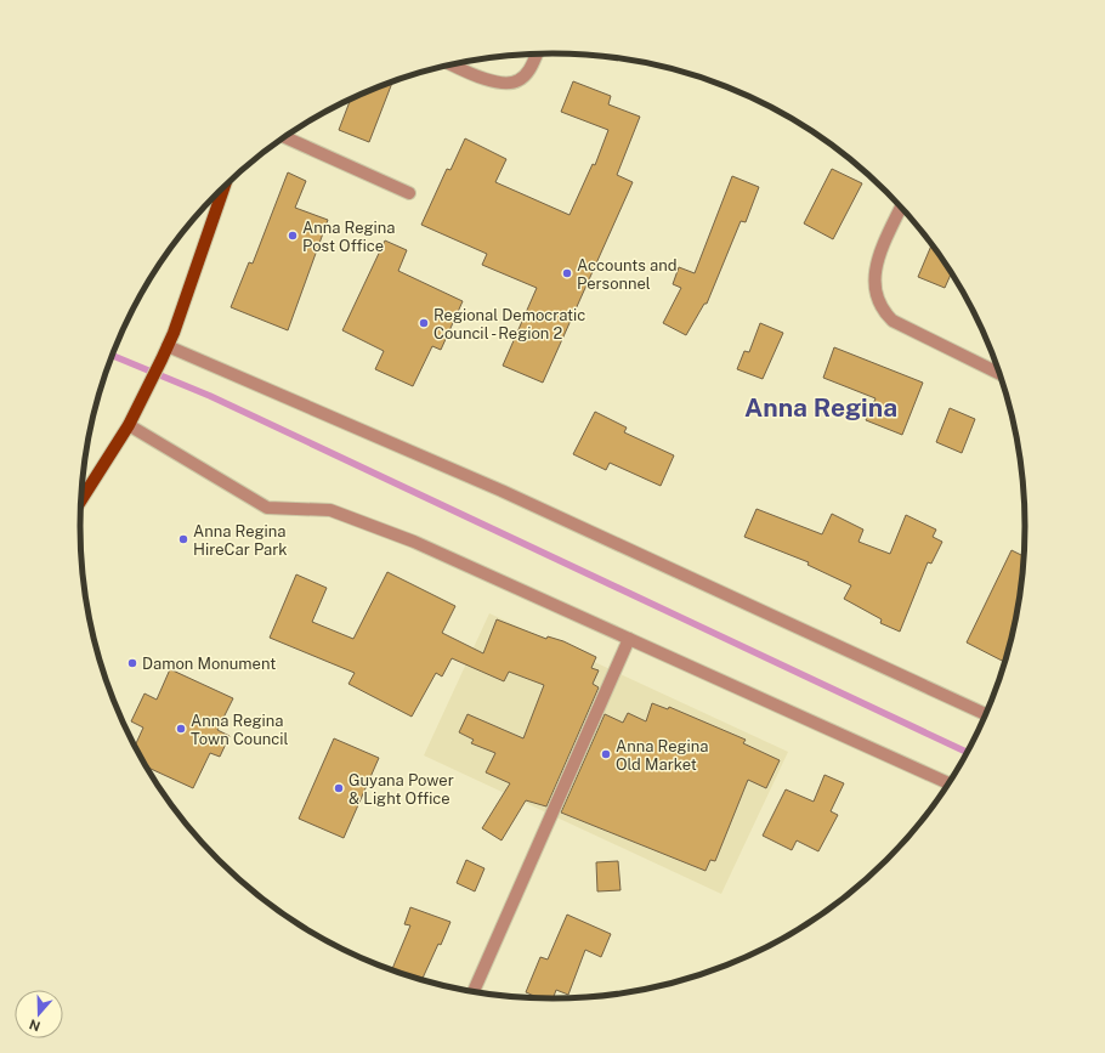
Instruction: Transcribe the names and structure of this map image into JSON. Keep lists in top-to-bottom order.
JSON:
{
  "districts": ["Anna Regina"],
  "places": [
    "Anna Regina Post Office",
    "Accounts and Personnel",
    "Regional Democratic Council - Region 2",
    "Anna Regina HireCar Park",
    "Damon Monument",
    "Anna Regina Town Council",
    "Anna Regina Old Market",
    "Guyana Power & Light Office"
  ],
  "north": "bottom"
}
